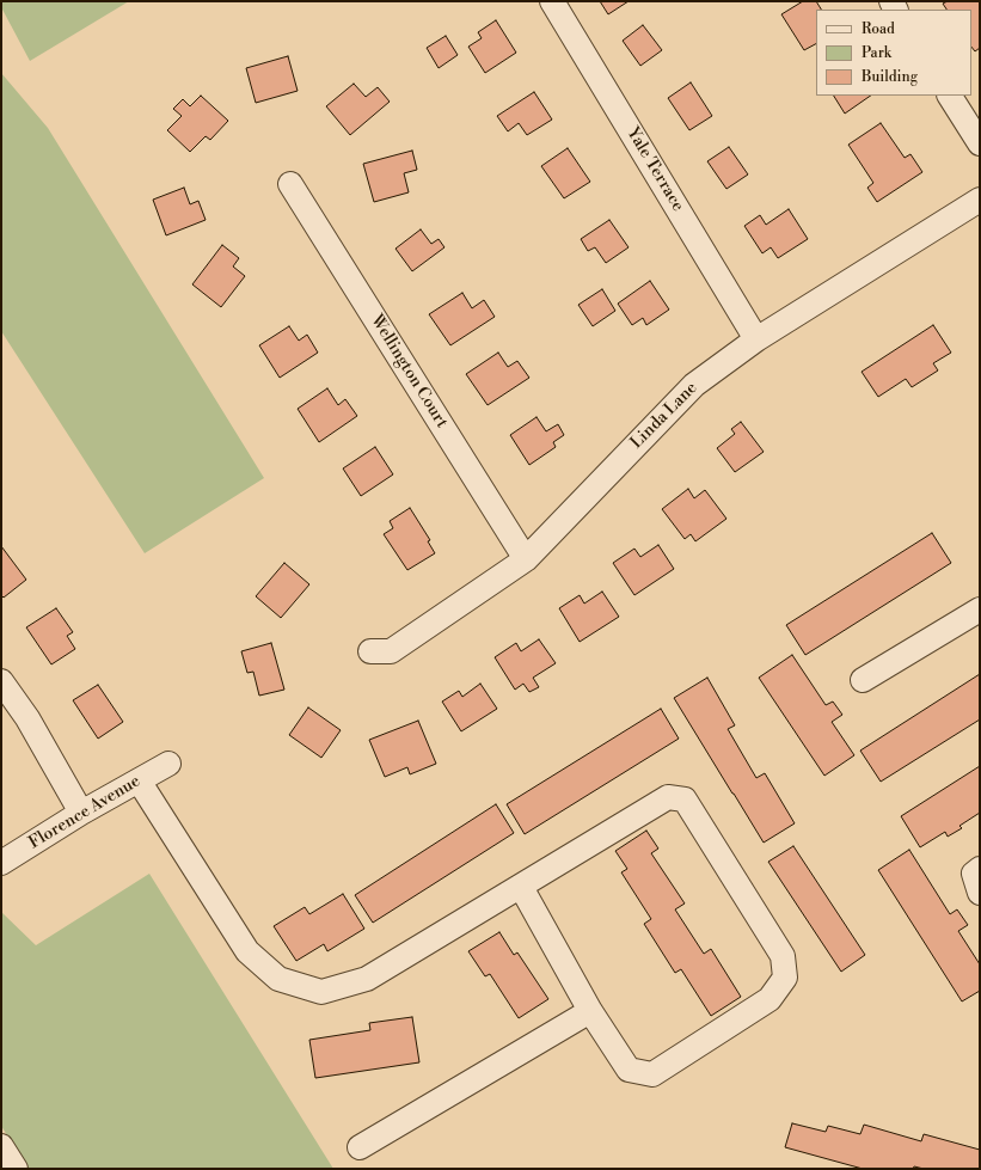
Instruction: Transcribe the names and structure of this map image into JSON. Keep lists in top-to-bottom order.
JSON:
{
  "streets": {
    "street": [
      "Yale Terrace",
      "Wellington Court",
      "Linda Lane",
      "Florence Avenue"
    ]
  },
  "crossings": [
    ["Yale Terrace", "Linda Lane"],
    ["Wellington Court", "Linda Lane"]
  ],
  "legend": ["Road", "Park", "Building"]
}
